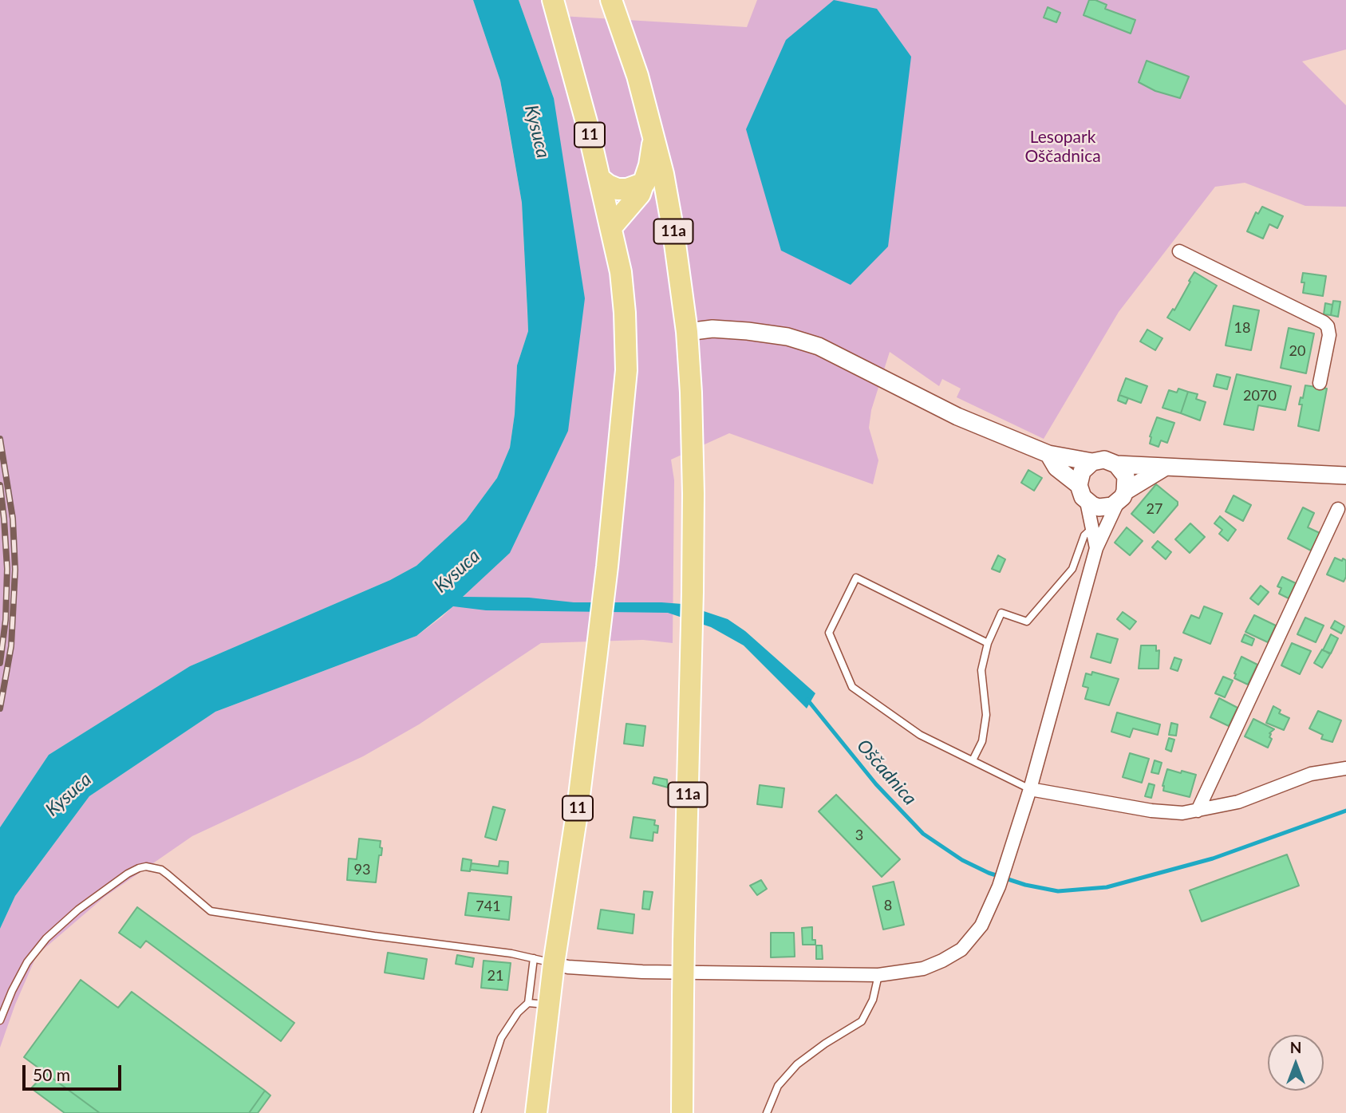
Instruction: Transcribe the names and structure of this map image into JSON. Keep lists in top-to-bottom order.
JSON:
{
  "streets": {
    "main road": ["11", "11a"]
  },
  "water": ["Kysuca", "Oščadnica"],
  "parks": ["Lesopark Oščadnica"],
  "house_numbers": [
    "18",
    "20",
    "2070",
    "27",
    "3",
    "93",
    "8",
    "741",
    "21"
  ],
  "scale_bar": "50 m",
  "north": "top"
}
